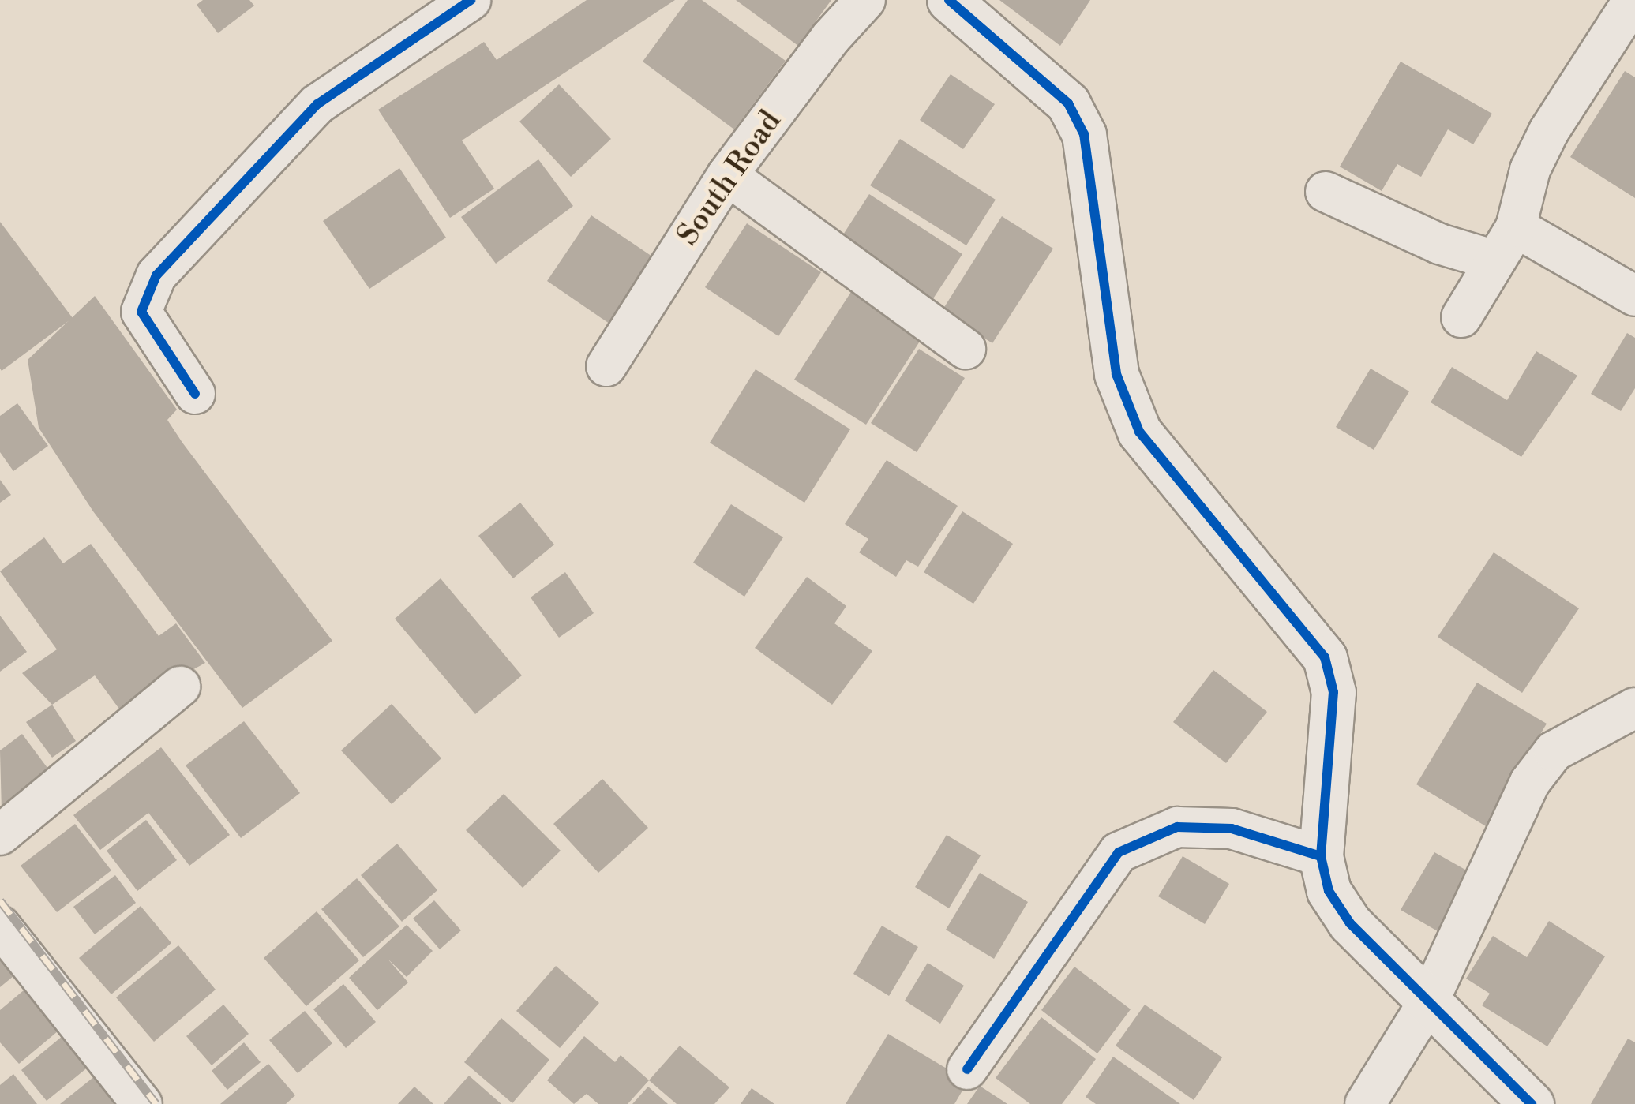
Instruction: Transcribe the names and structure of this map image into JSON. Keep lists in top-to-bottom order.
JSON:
{
  "streets": {
    "street": ["South Road"]
  }
}
